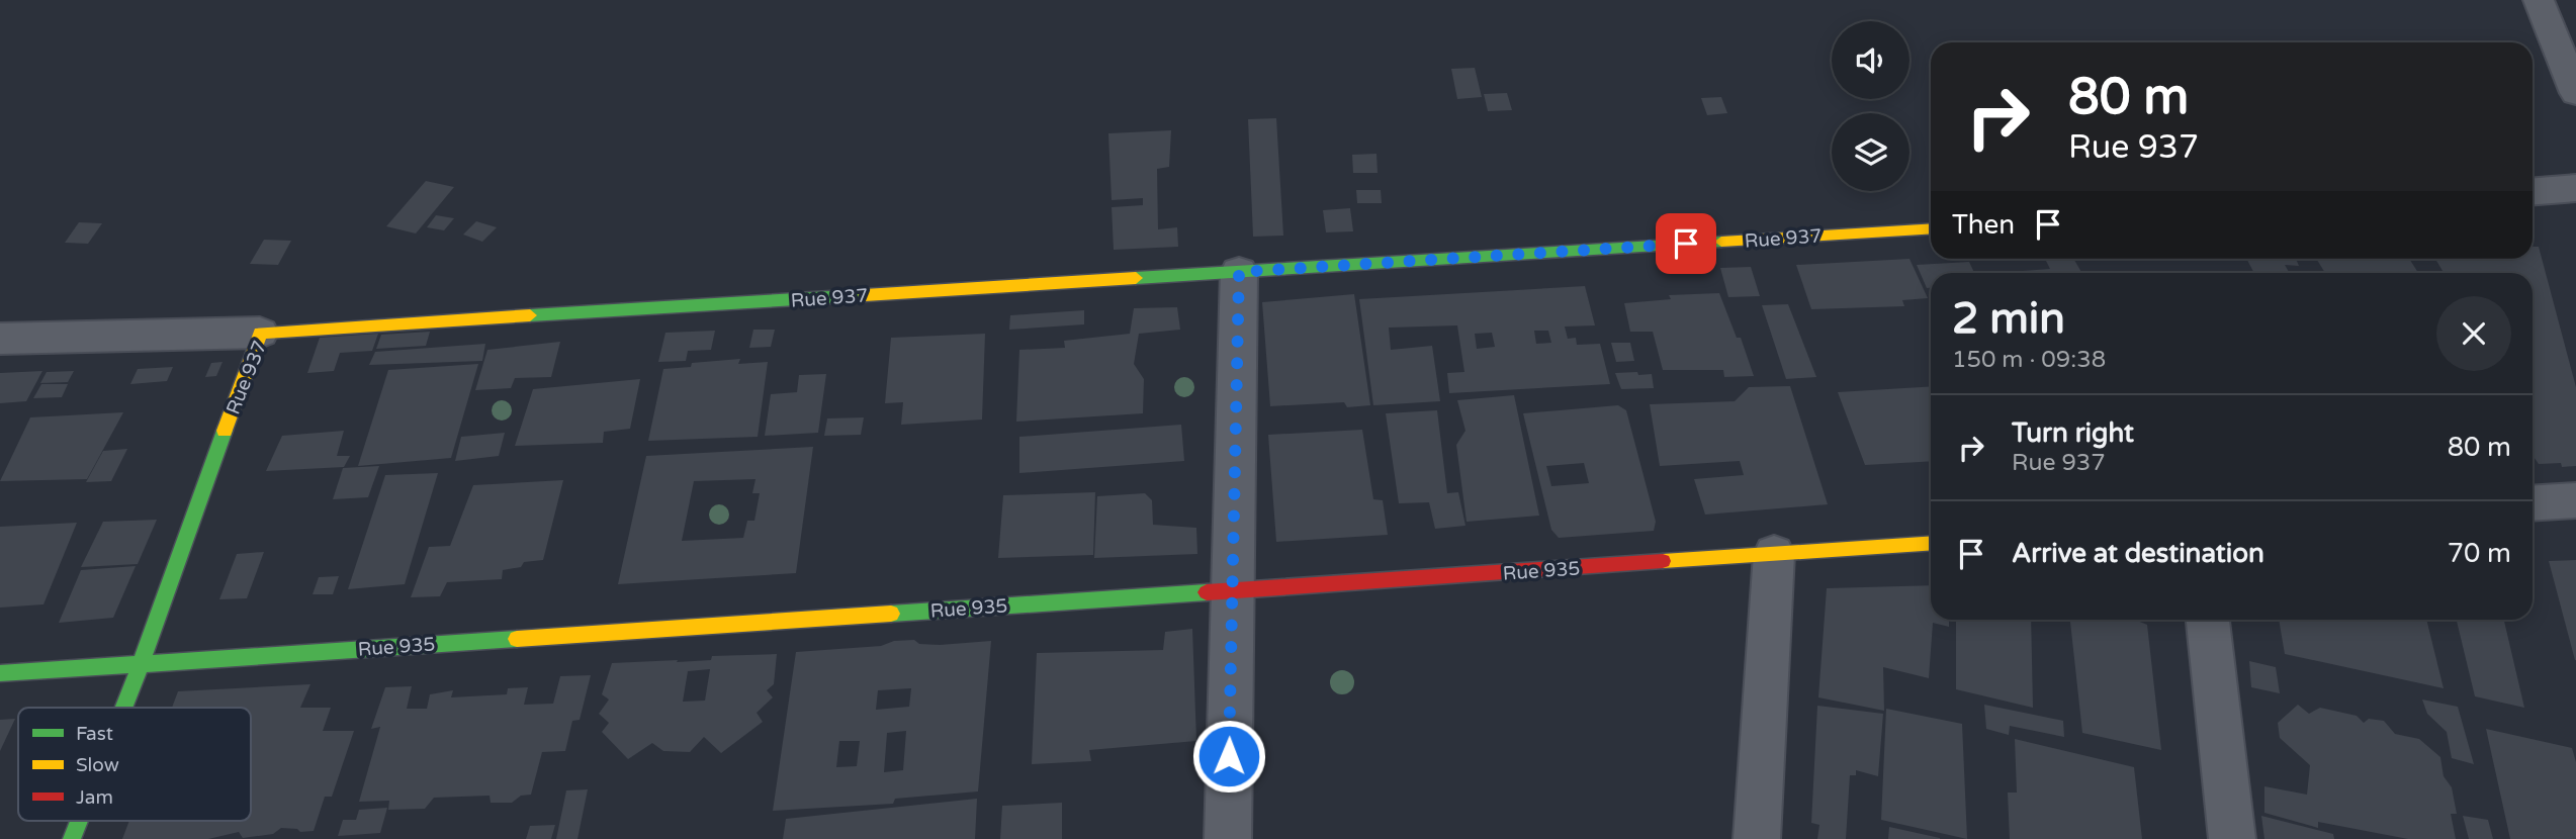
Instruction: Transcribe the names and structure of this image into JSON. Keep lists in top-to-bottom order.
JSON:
{
  "streets": {
    "street": ["Rue 937", "Rue 935"]
  },
  "crossings": [
    ["Rue 937", "Rue 935"]
  ],
  "legend": ["Fast", "Slow", "Jam"],
  "page": {
    "turn": ["80 m", "Rue 937"],
    "then": "Then",
    "heading": ["2 min", "150 m · 09:38"],
    "list": [
      {
        "name": "Turn right",
        "note": "Rue 937",
        "value": "80 m"
      },
      {
        "name": "Arrive at destination",
        "value": "70 m"
      }
    ]
  }
}
